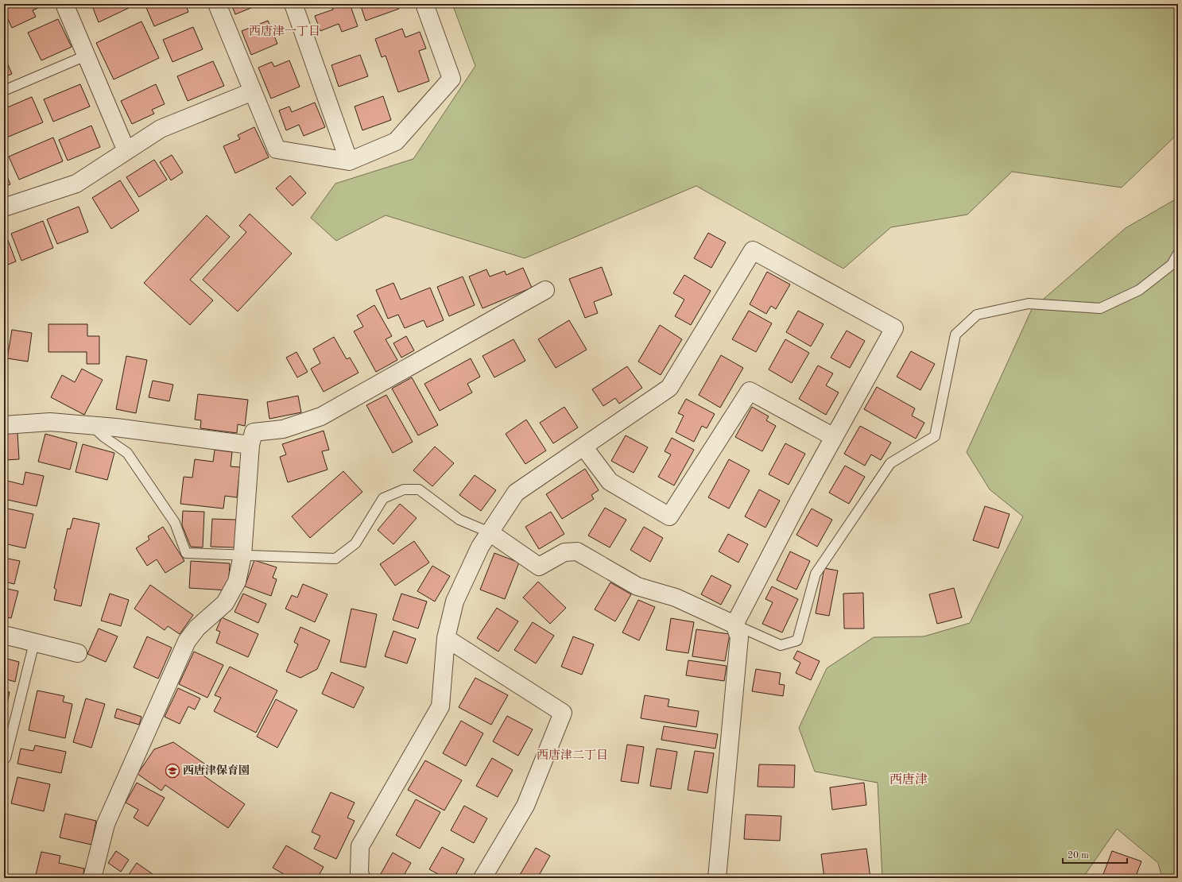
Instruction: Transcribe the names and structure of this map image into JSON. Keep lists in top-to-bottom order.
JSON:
{
  "districts": ["西唐津一丁目", "西唐津二丁目", "西唐津"],
  "places": {
    "school or university": ["西唐津保育園"]
  },
  "scale_bar": "20 m"
}
